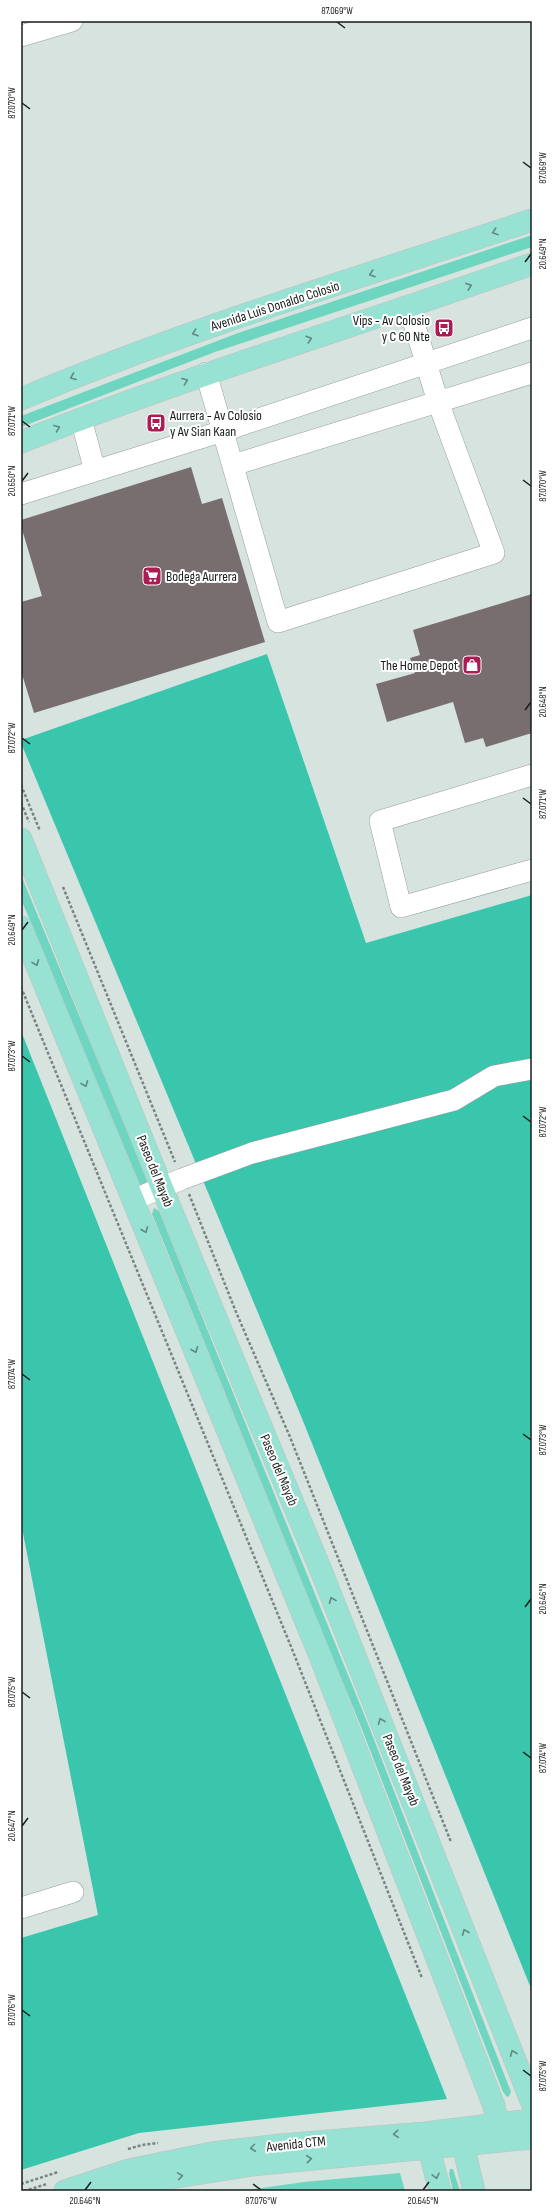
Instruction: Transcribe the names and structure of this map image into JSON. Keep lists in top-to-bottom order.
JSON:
{
  "streets": {
    "main road": ["Avenida Luis Donaldo Colosio", "Paseo del Mayab", "Avenida CTM"]
  },
  "places": {
    "bus stop": ["Vips - Av Colosio y C 60 Nte", "Aurrera - Av Colosio y Av Sian Kaan"],
    "supermarket": ["Bodega Aurrera"],
    "shop": ["The Home Depot"]
  },
  "coordinates": [
    "87.069°W",
    "87.070°W",
    "20.649°N",
    "87.071°W",
    "20.650°N",
    "20.648°N",
    "87.072°W",
    "87.073°W",
    "87.074°W",
    "20.646°N",
    "87.075°W",
    "20.647°N",
    "87.076°W",
    "20.645°N"
  ]
}
